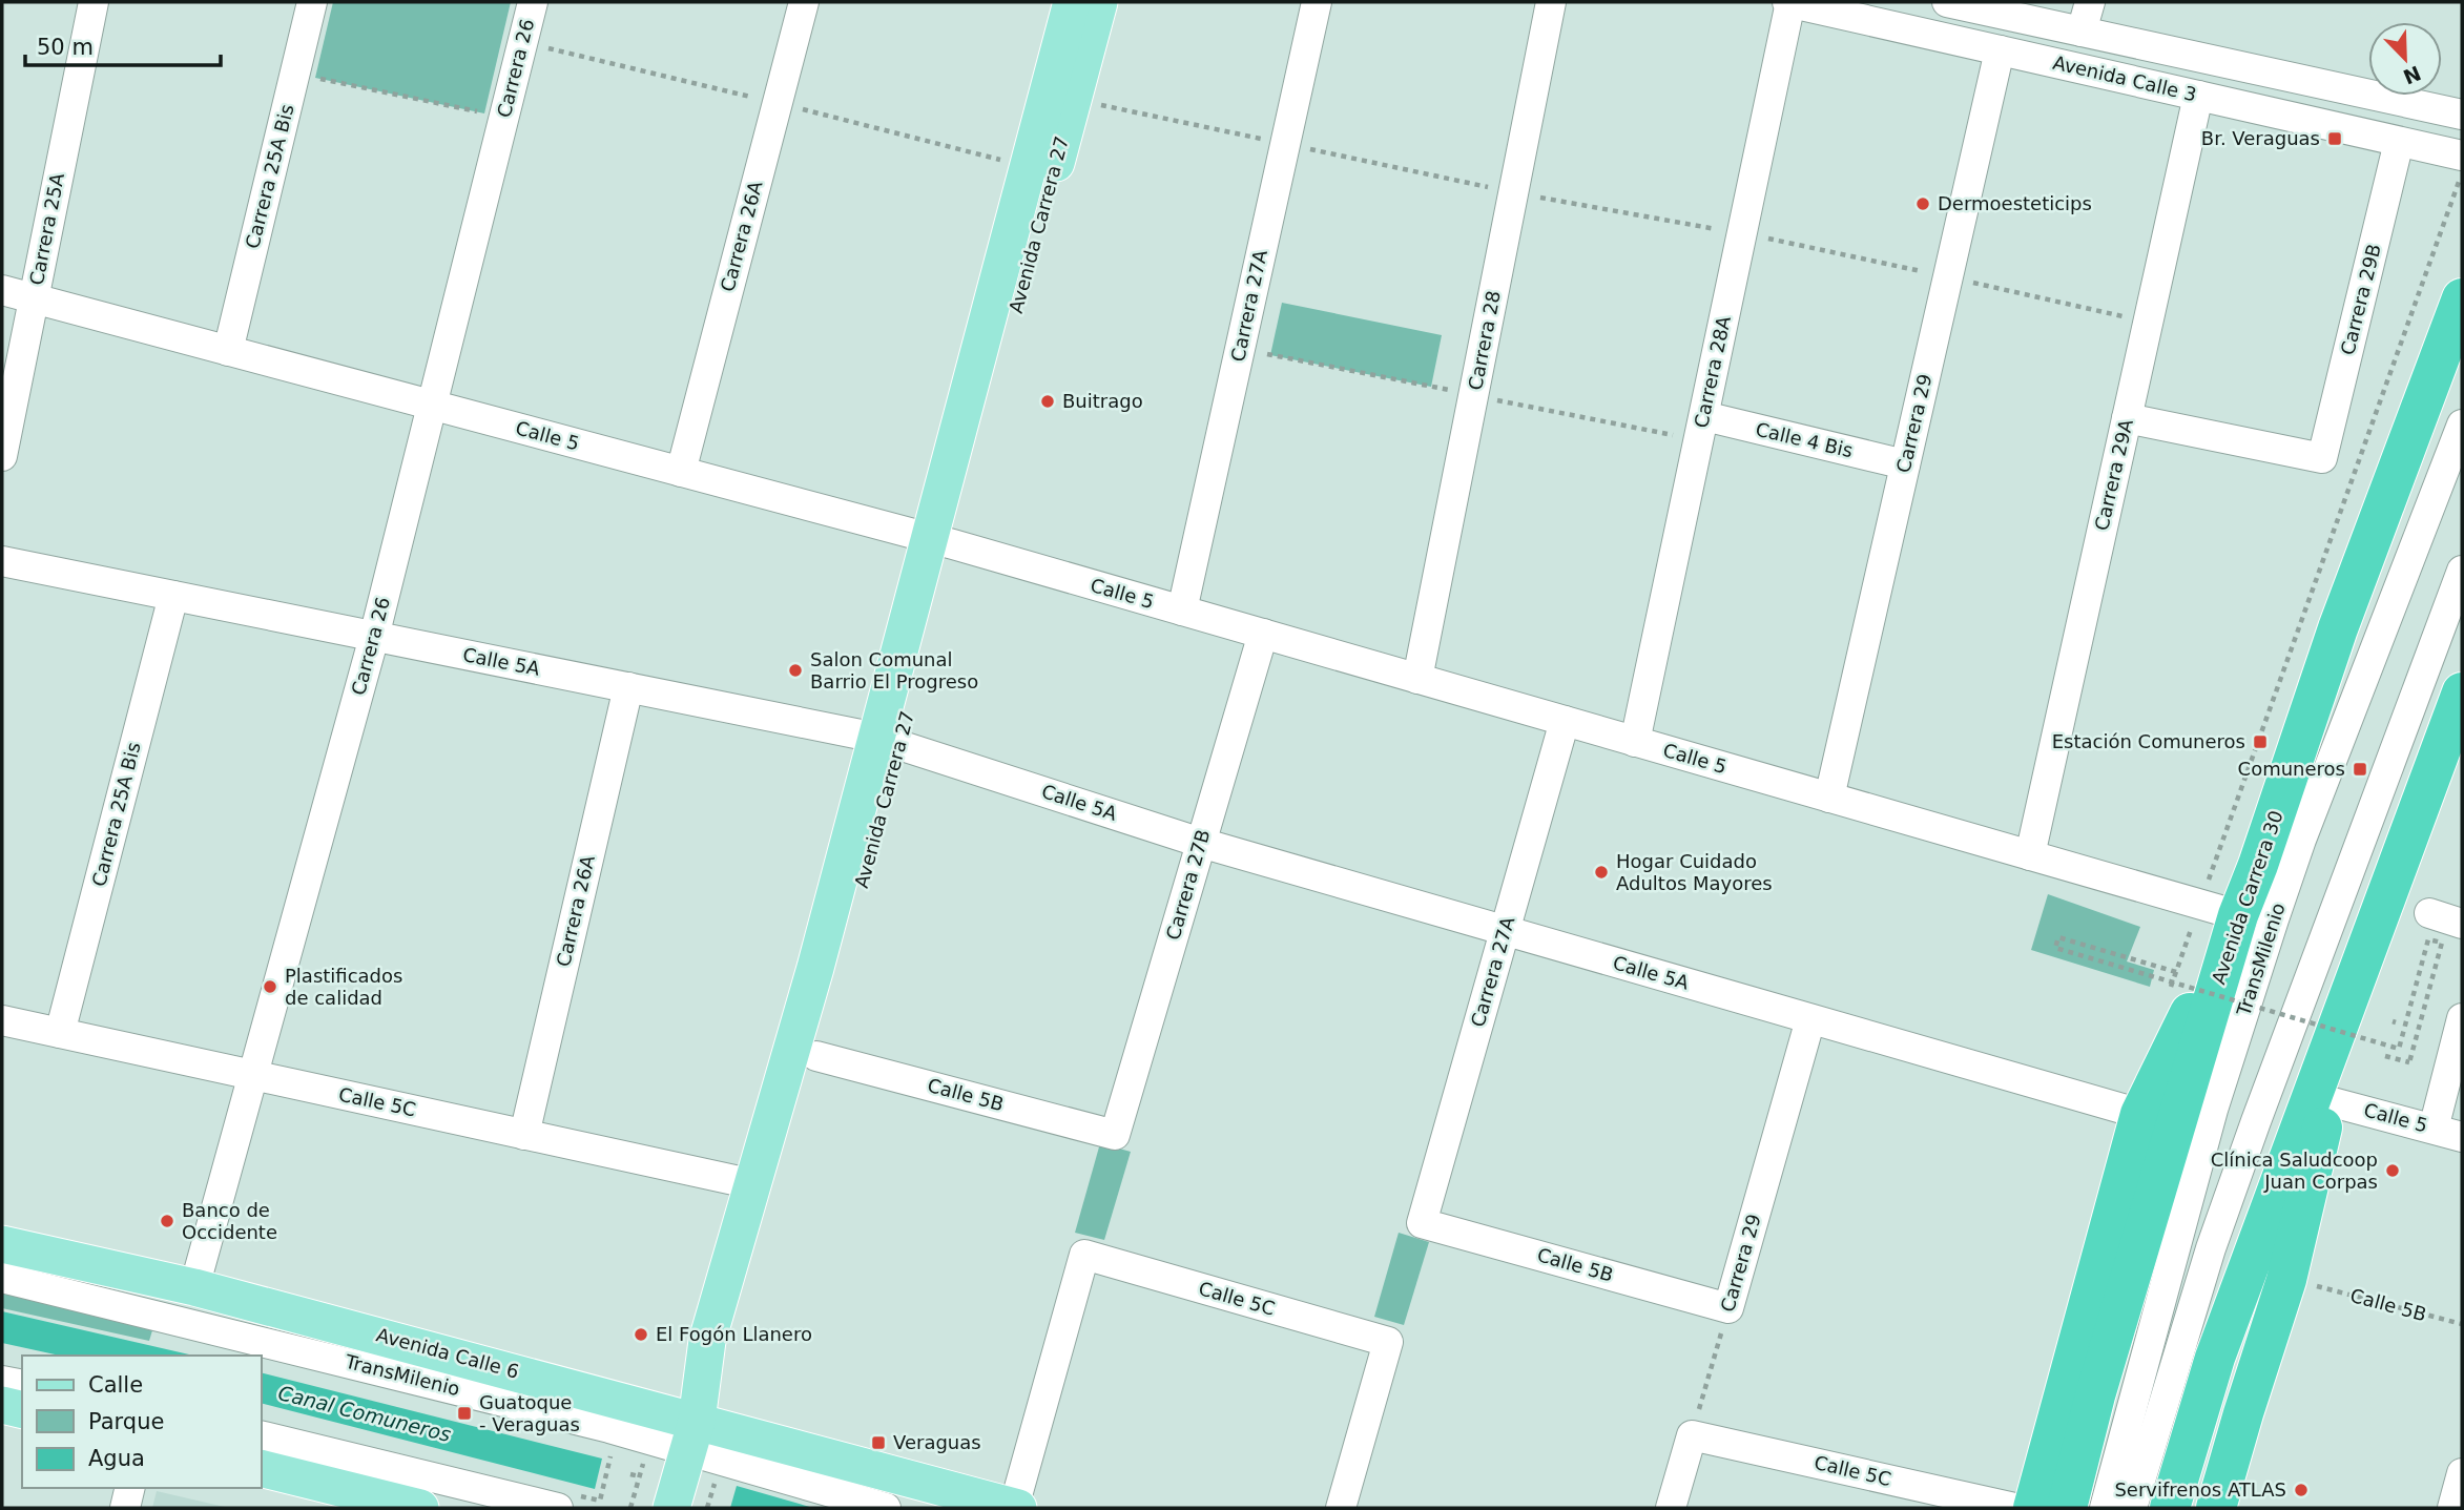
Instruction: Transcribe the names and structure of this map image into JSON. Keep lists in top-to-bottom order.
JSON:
{
  "streets": {
    "highway": ["Avenida Carrera 30"],
    "main road": ["Avenida Carrera 27", "Avenida Calle 6"],
    "street": [
      "Carrera 26",
      "Avenida Calle 3",
      "Carrera 25A Bis",
      "Carrera 25A",
      "Carrera 26A",
      "Carrera 29B",
      "Carrera 27A",
      "Carrera 28",
      "Carrera 28A",
      "Carrera 29",
      "Calle 5",
      "Calle 4 Bis",
      "Carrera 29A",
      "Calle 5A",
      "Carrera 27B",
      "TransMilenio",
      "Calle 5B",
      "Calle 5C"
    ]
  },
  "crossings": [
    ["Carrera 26", "Calle 5"],
    ["Carrera 26", "Calle 5A"],
    ["Carrera 26", "Calle 5C"],
    ["Carrera 26", "Avenida Calle 6"],
    ["Avenida Calle 3", "Carrera 29B"],
    ["Avenida Calle 3", "Carrera 28A"],
    ["Avenida Calle 3", "Carrera 29"],
    ["Avenida Calle 3", "Carrera 29A"],
    ["Carrera 25A Bis", "Calle 5"],
    ["Carrera 25A Bis", "Calle 5A"],
    ["Carrera 25A Bis", "Calle 5C"],
    ["Avenida Carrera 27", "Calle 5"],
    ["Avenida Carrera 27", "Calle 5A"],
    ["Avenida Carrera 27", "TransMilenio"],
    ["Avenida Carrera 27", "Calle 5B"],
    ["Avenida Carrera 27", "Calle 5C"],
    ["Avenida Carrera 27", "Avenida Calle 6"],
    ["Carrera 25A", "Calle 5"],
    ["Carrera 26A", "Calle 5"],
    ["Carrera 26A", "Calle 5A"],
    ["Carrera 26A", "Calle 5C"],
    ["Carrera 29B", "Carrera 29A"],
    ["Carrera 27A", "Calle 5"],
    ["Carrera 27A", "Calle 5A"],
    ["Carrera 27A", "Calle 5B"],
    ["Carrera 28", "Calle 5"],
    ["Carrera 28A", "Calle 5"],
    ["Carrera 28A", "Calle 4 Bis"],
    ["Carrera 29", "Calle 5"],
    ["Carrera 29", "Calle 4 Bis"],
    ["Carrera 29", "Calle 5A"],
    ["Carrera 29", "Calle 5B"],
    ["Carrera 29", "Calle 5C"],
    ["Calle 5", "Carrera 29A"],
    ["Calle 5", "Carrera 27B"],
    ["Calle 5", "Avenida Carrera 30"],
    ["Calle 5A", "Carrera 27B"],
    ["Carrera 27B", "Calle 5B"],
    ["TransMilenio", "Avenida Calle 6"],
    ["Calle 5C", "Avenida Calle 6"]
  ],
  "water": ["Canal Comuneros"],
  "places": {
    "transit": [
      "Br. Veraguas",
      "Estación Comuneros",
      "Comuneros",
      "Guatoque - Veraguas",
      "Veraguas"
    ],
    "other": [
      "Dermoesteticips",
      "Buitrago",
      "Salon Comunal Barrio El Progreso",
      "Hogar Cuidado Adultos Mayores",
      "Plastificados de calidad",
      "Clínica Saludcoop Juan Corpas",
      "Banco de Occidente",
      "El Fogón Llanero",
      "Servifrenos ATLAS"
    ]
  },
  "legend": ["Calle", "Parque", "Agua"],
  "scale_bar": "50 m",
  "north": "bottom right"
}
